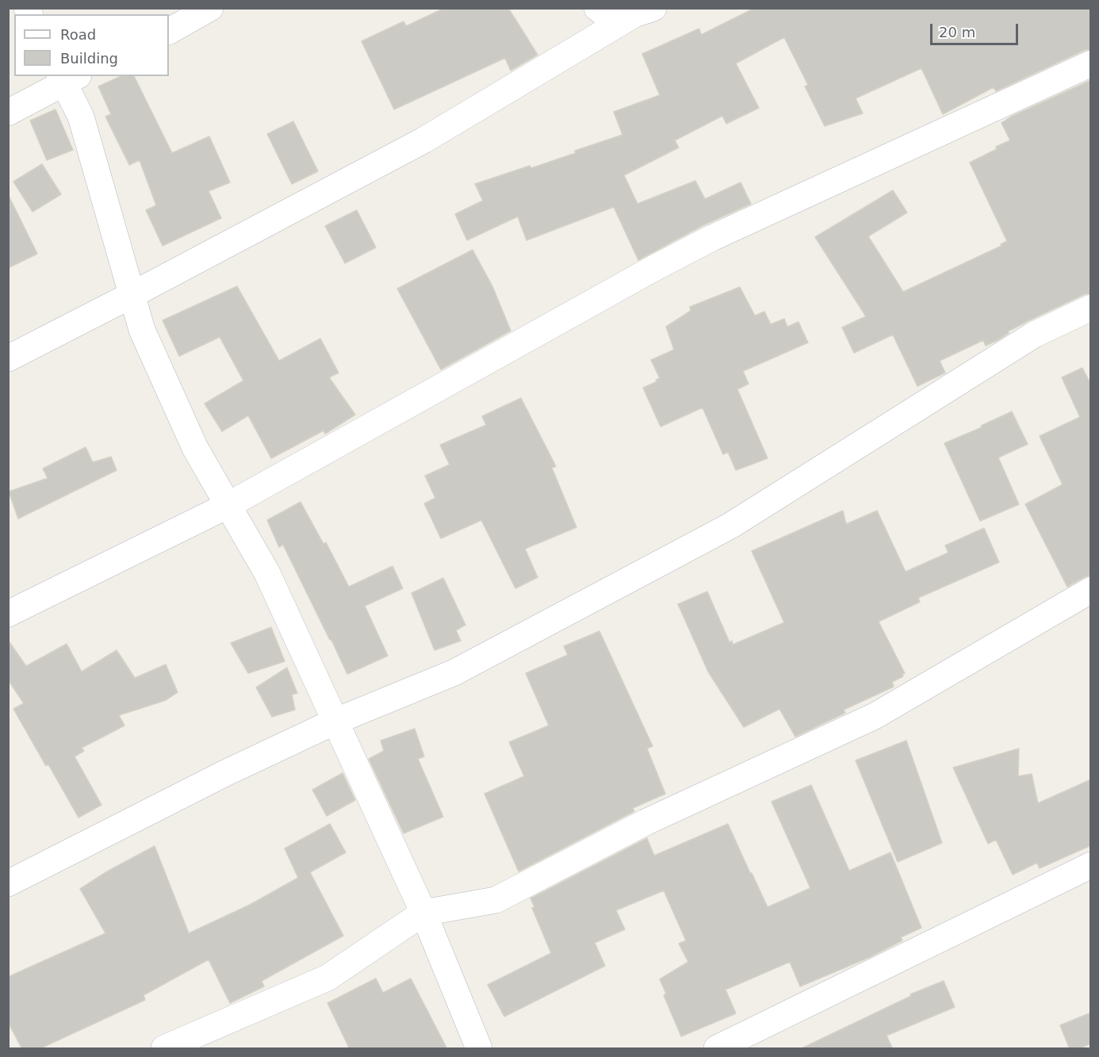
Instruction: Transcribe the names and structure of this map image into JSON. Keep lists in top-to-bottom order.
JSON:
{
  "legend": ["Road", "Building"],
  "scale_bar": "20 m"
}
